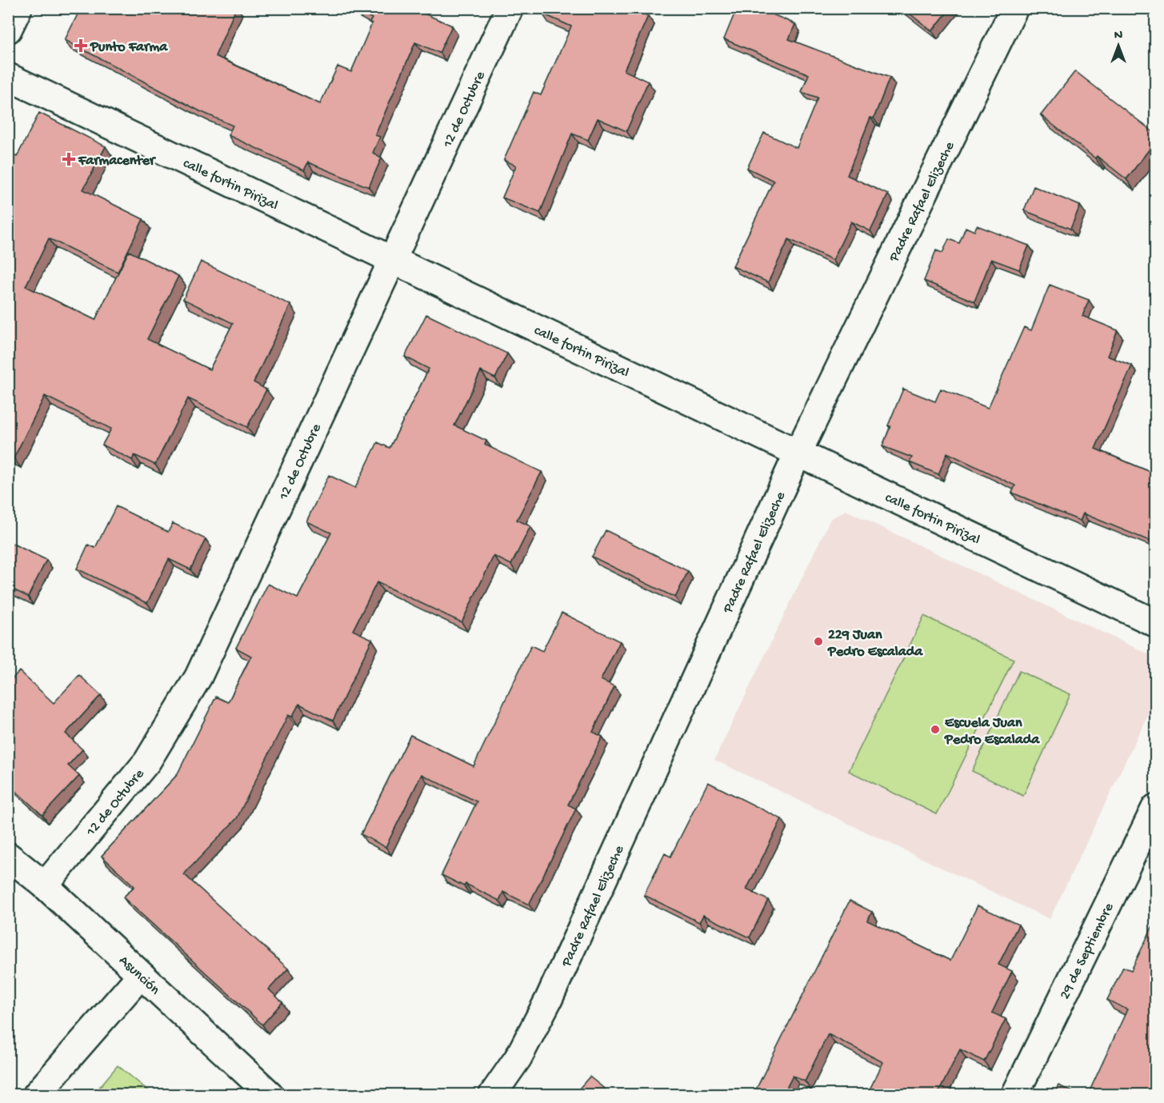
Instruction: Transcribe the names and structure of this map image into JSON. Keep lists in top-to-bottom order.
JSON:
{
  "streets": {
    "street": [
      "12 de Octubre",
      "calle fortin Pirizal",
      "Padre Rafael Elizeche",
      "29 de Septiembre",
      "Asunción"
    ]
  },
  "crossings": [
    ["12 de Octubre", "calle fortin Pirizal"],
    ["12 de Octubre", "Asunción"],
    ["calle fortin Pirizal", "Padre Rafael Elizeche"]
  ],
  "places": {
    "health": ["Punto Farma", "Farmacenter"],
    "other": ["229 Juan Pedro Escalada", "Escuela Juan Pedro Escalada"]
  },
  "north": "top"
}
